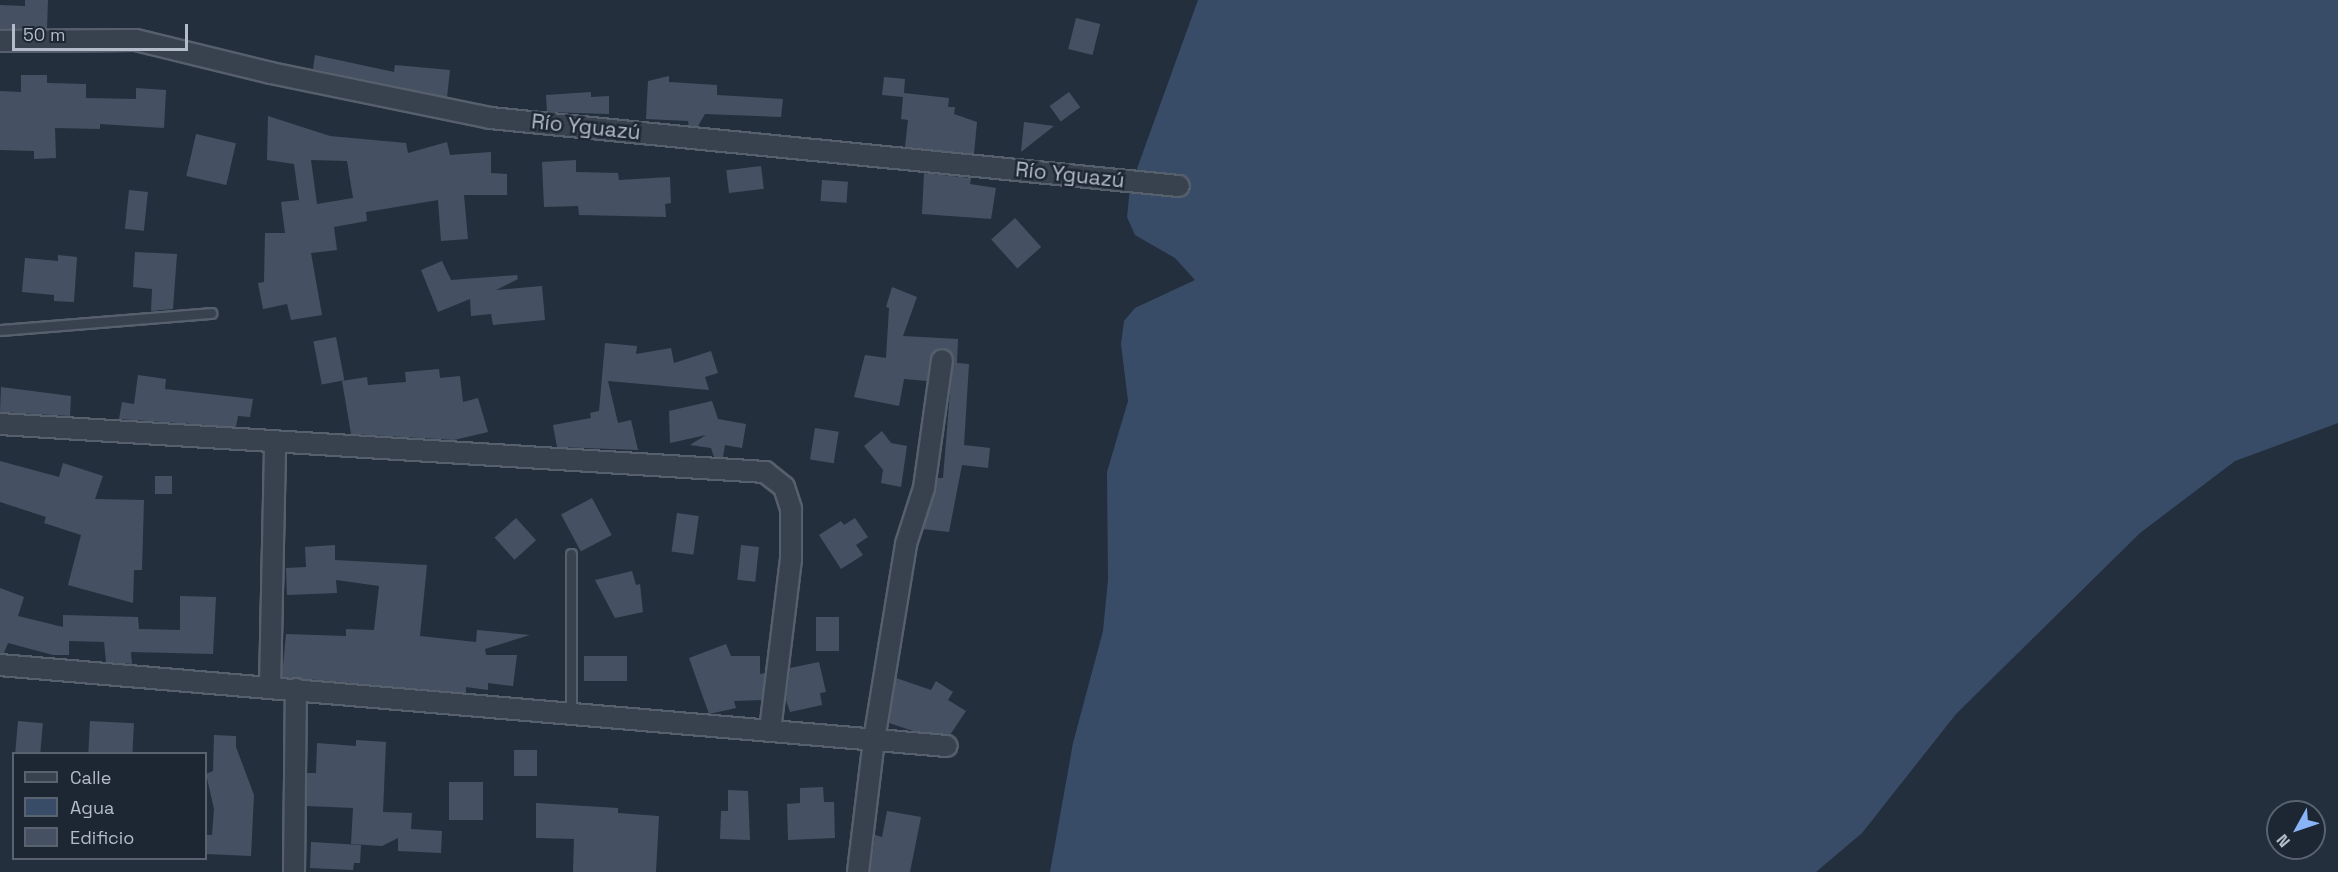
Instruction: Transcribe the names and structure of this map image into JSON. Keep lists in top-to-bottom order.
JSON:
{
  "streets": {
    "street": ["Río Yguazú"]
  },
  "legend": ["Calle", "Agua", "Edificio"],
  "scale_bar": "50 m",
  "north": "bottom left"
}
